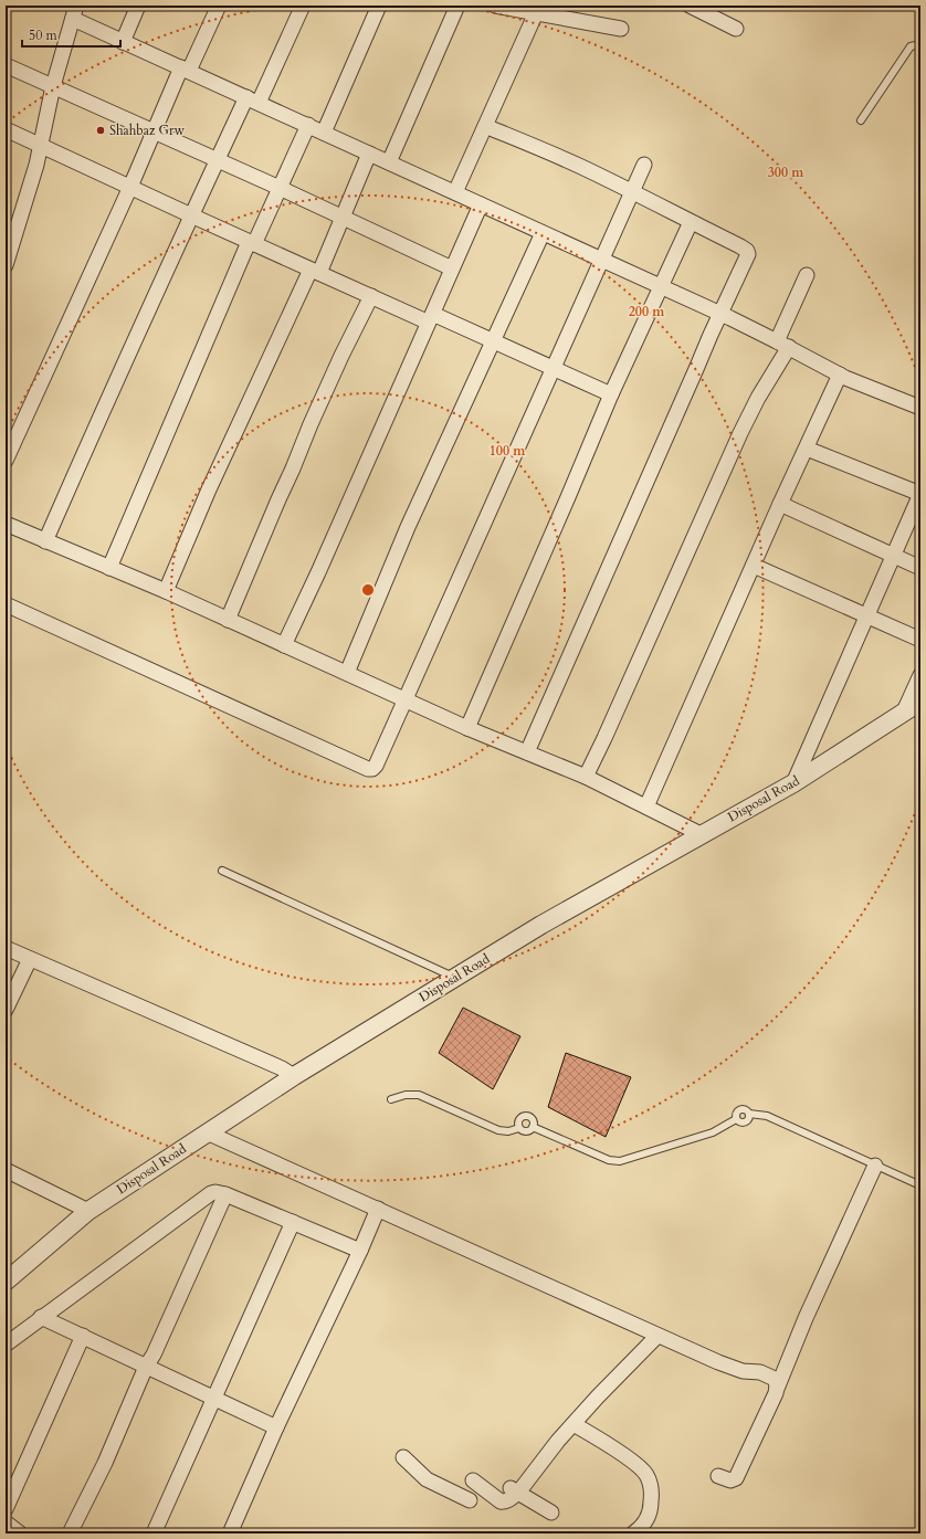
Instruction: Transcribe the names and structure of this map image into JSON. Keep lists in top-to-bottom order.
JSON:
{
  "streets": {
    "street": ["Disposal Road"]
  },
  "places": ["Shahbaz Grw"],
  "scale_bar": "50 m",
  "rings": ["300 m", "200 m", "100 m"]
}
